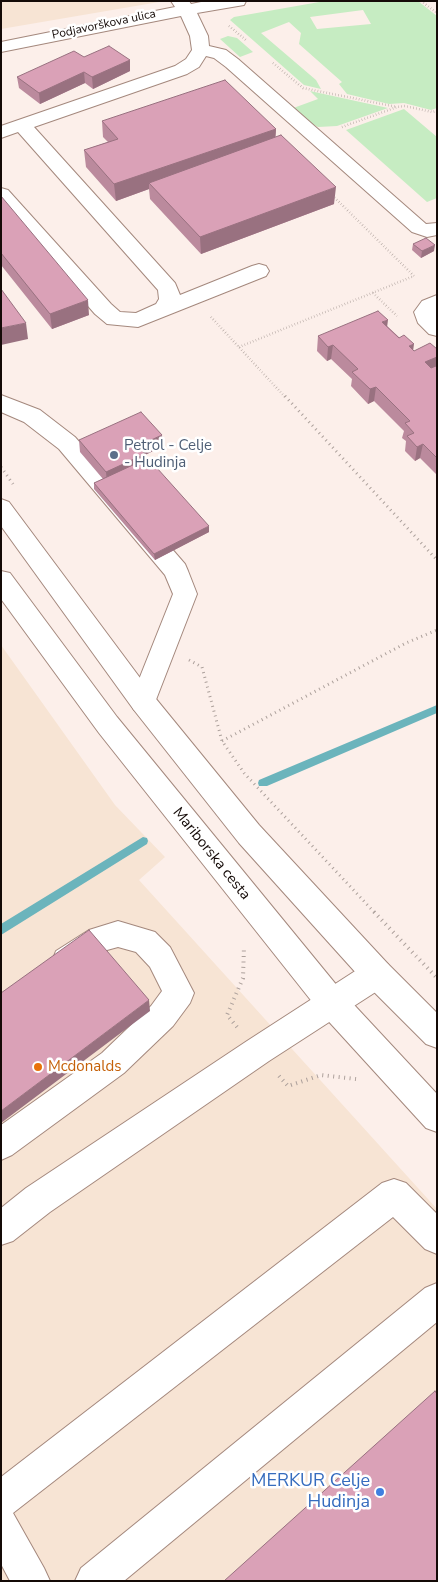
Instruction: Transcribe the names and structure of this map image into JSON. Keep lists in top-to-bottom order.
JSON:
{
  "streets": {
    "main road": ["Podjavorškova ulica", "Mariborska cesta"]
  },
  "places": ["Petrol - Celje - Hudinja", "Mcdonalds", "MERKUR Celje Hudinja"]
}
